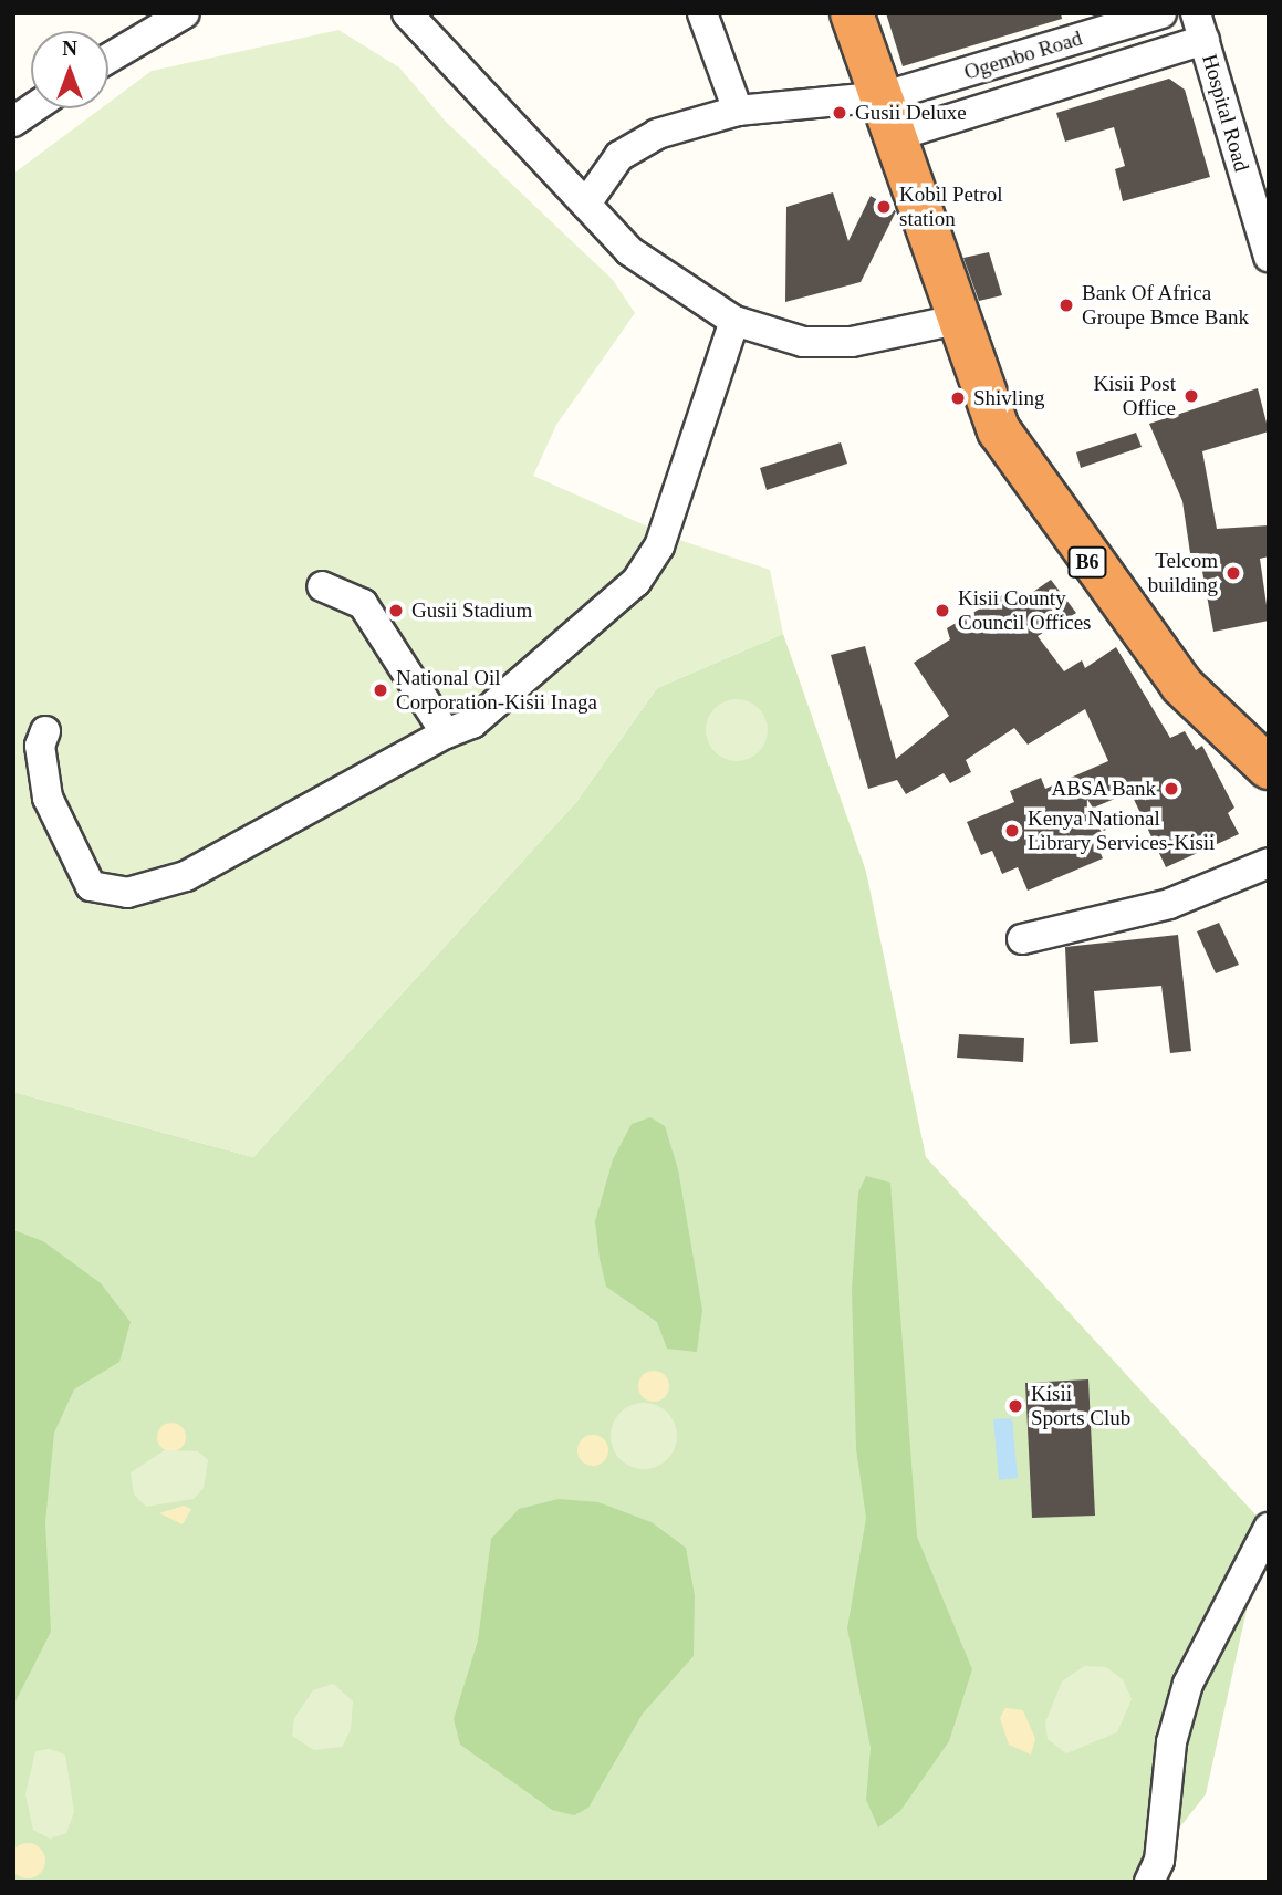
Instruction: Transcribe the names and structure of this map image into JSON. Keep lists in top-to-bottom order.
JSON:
{
  "streets": {
    "highway": ["B6"],
    "street": ["Ogembo Road", "Hospital Road"]
  },
  "crossings": [
    ["Ogembo Road", "B6"]
  ],
  "places": [
    "Gusii Deluxe",
    "Kobil Petrol station",
    "Bank Of Africa Groupe Bmce Bank",
    "Kisii Post Office",
    "Shivling",
    "Telcom building",
    "Gusii Stadium",
    "Kisii County Council Offices",
    "National Oil Corporation-Kisii Inaga",
    "ABSA Bank",
    "Kenya National Library Services-Kisii",
    "Kisii Sports Club"
  ],
  "north": "top"
}
